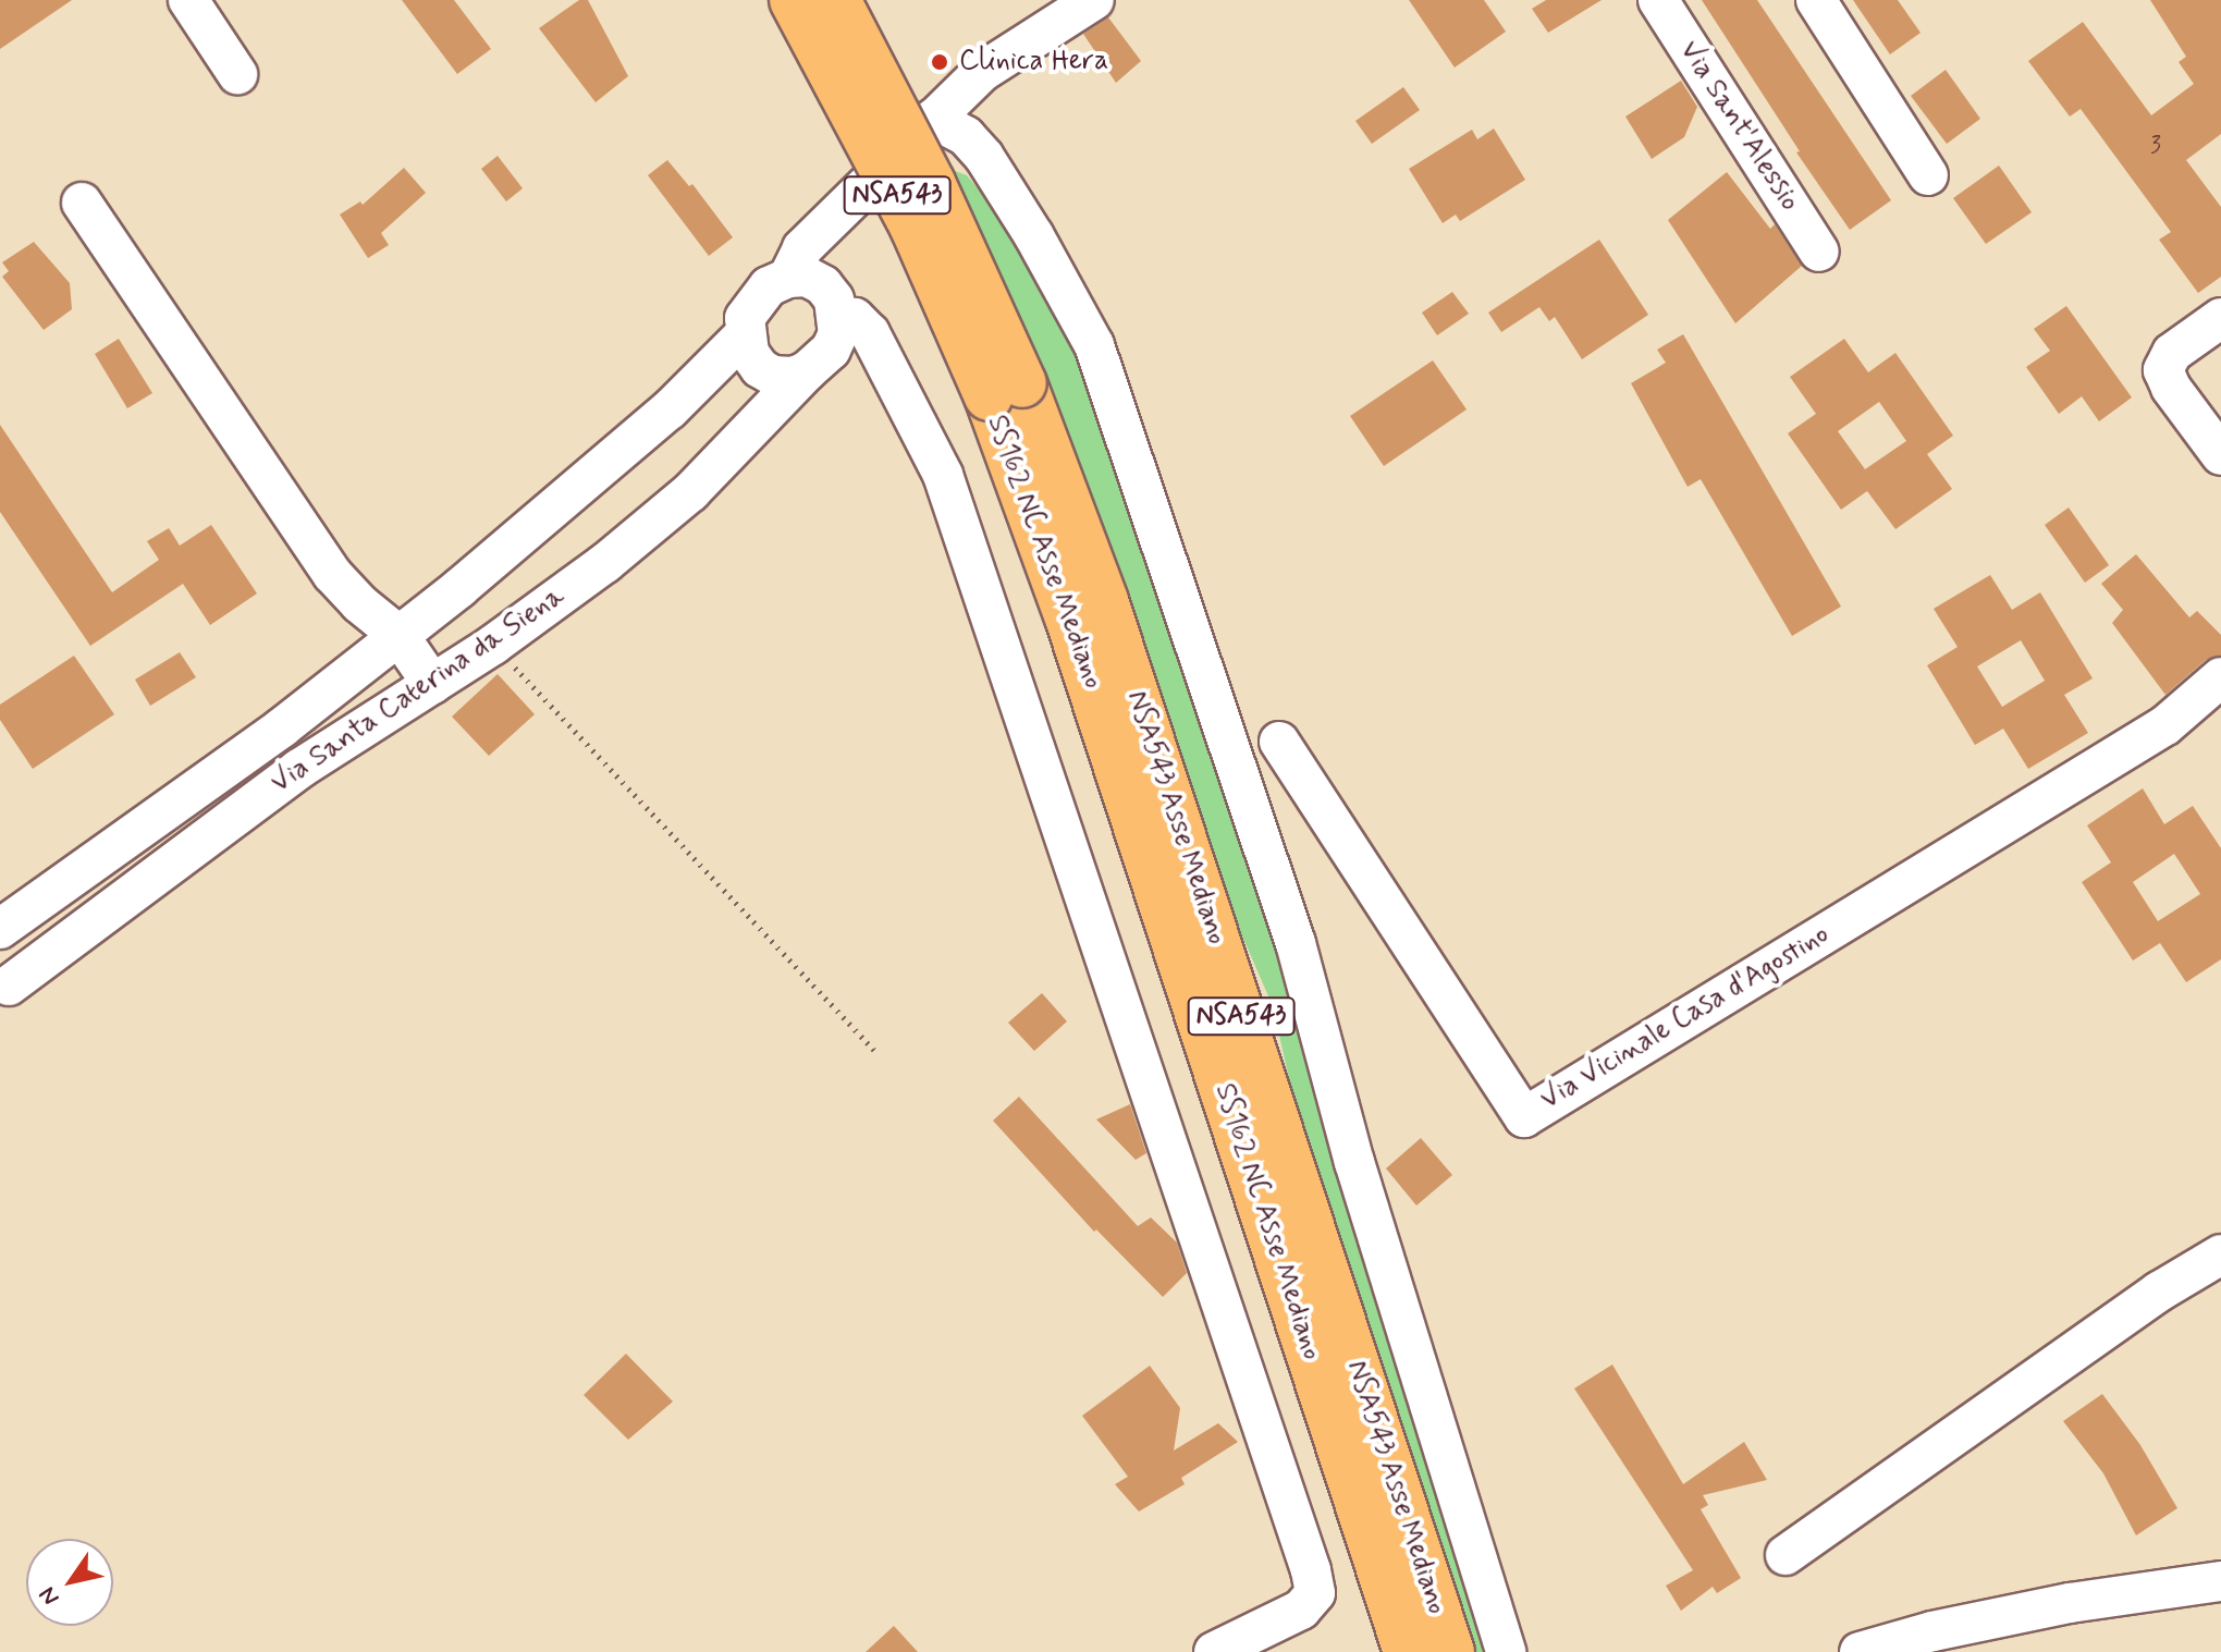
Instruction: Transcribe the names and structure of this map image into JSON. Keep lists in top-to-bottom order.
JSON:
{
  "streets": {
    "highway": ["NSA543", "SS162 NC Asse Mediano", "NSA543 Asse Mediano"],
    "street": ["Via Sant'Alessio", "Via Santa Caterina da Siena", "Via Vicinale Casa d'Agostino"]
  },
  "crossings": [
    ["SS162 NC Asse Mediano", "NSA543 Asse Mediano"]
  ],
  "places": ["Clinica Hera"],
  "house_numbers": ["3"],
  "north": "bottom left"
}
